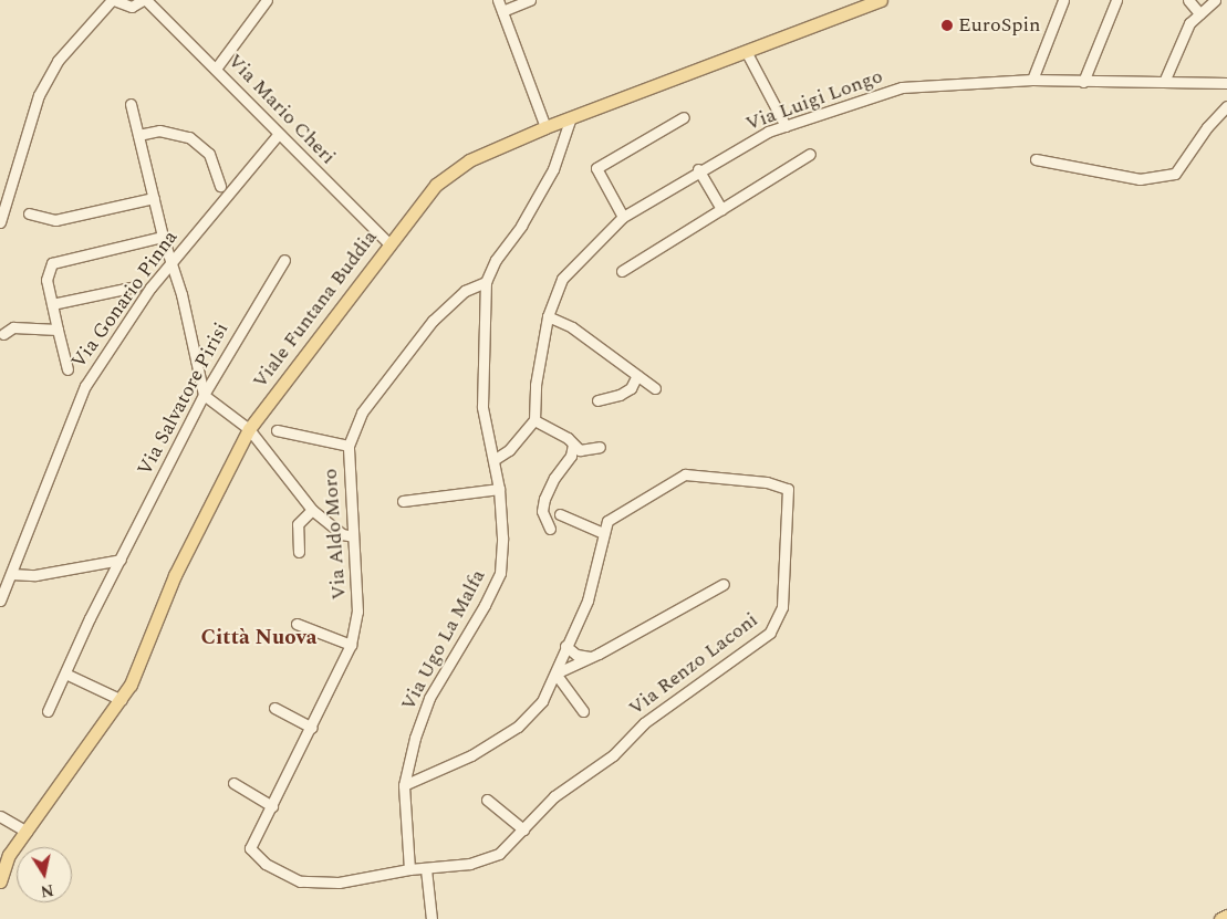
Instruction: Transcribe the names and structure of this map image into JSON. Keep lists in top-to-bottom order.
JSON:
{
  "streets": {
    "main road": ["Viale Funtana Buddia"],
    "street": [
      "Via Luigi Longo",
      "Via Mario Cheri",
      "Via Gonario Pinna",
      "Via Salvatore Pirisi",
      "Via Aldo Moro",
      "Via Ugo La Malfa",
      "Via Renzo Laconi"
    ]
  },
  "crossings": [
    ["Via Mario Cheri", "Via Gonario Pinna"],
    ["Via Mario Cheri", "Viale Funtana Buddia"],
    ["Viale Funtana Buddia", "Via Ugo La Malfa"],
    ["Via Aldo Moro", "Via Ugo La Malfa"],
    ["Via Ugo La Malfa", "Via Renzo Laconi"]
  ],
  "districts": ["Città Nuova"],
  "places": ["EuroSpin"],
  "north": "bottom"
}
